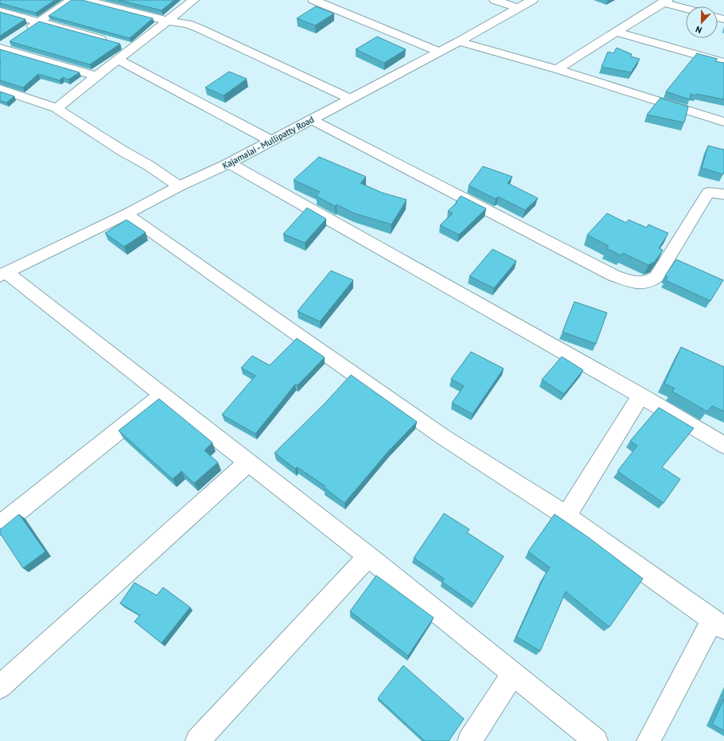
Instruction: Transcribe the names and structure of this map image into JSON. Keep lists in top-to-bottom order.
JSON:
{
  "streets": {
    "street": ["Kajamalai - Mullipatty Road"]
  },
  "north": "bottom"
}
